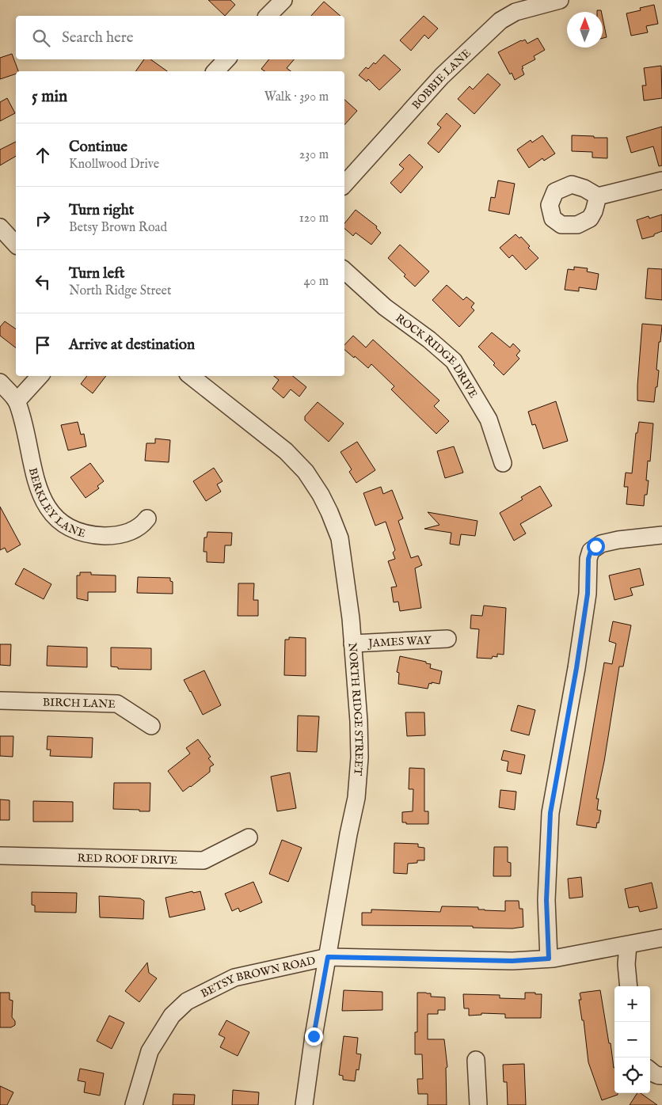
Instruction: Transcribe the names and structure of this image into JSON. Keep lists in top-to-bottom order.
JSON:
{
  "streets": {
    "street": [
      "BOBBIE LANE",
      "ROCK RIDGE DRIVE",
      "BERKLEY LANE",
      "JAMES WAY",
      "BIRCH LANE",
      "NORTH RIDGE STREET",
      "RED ROOF DRIVE",
      "BETSY BROWN ROAD"
    ]
  },
  "crossings": [
    ["JAMES WAY", "NORTH RIDGE STREET"],
    ["NORTH RIDGE STREET", "BETSY BROWN ROAD"]
  ],
  "north": "top",
  "page": {
    "search": "Search here",
    "heading": ["5 min", "Walk · 390 m"],
    "list": [
      ["Continue", "Knollwood Drive", "230 m"],
      ["Turn right", "Betsy Brown Road", "120 m"],
      ["Turn left", "North Ridge Street", "40 m"],
      "Arrive at destination"
    ],
    "map_buttons": ["+", "−"]
  }
}
